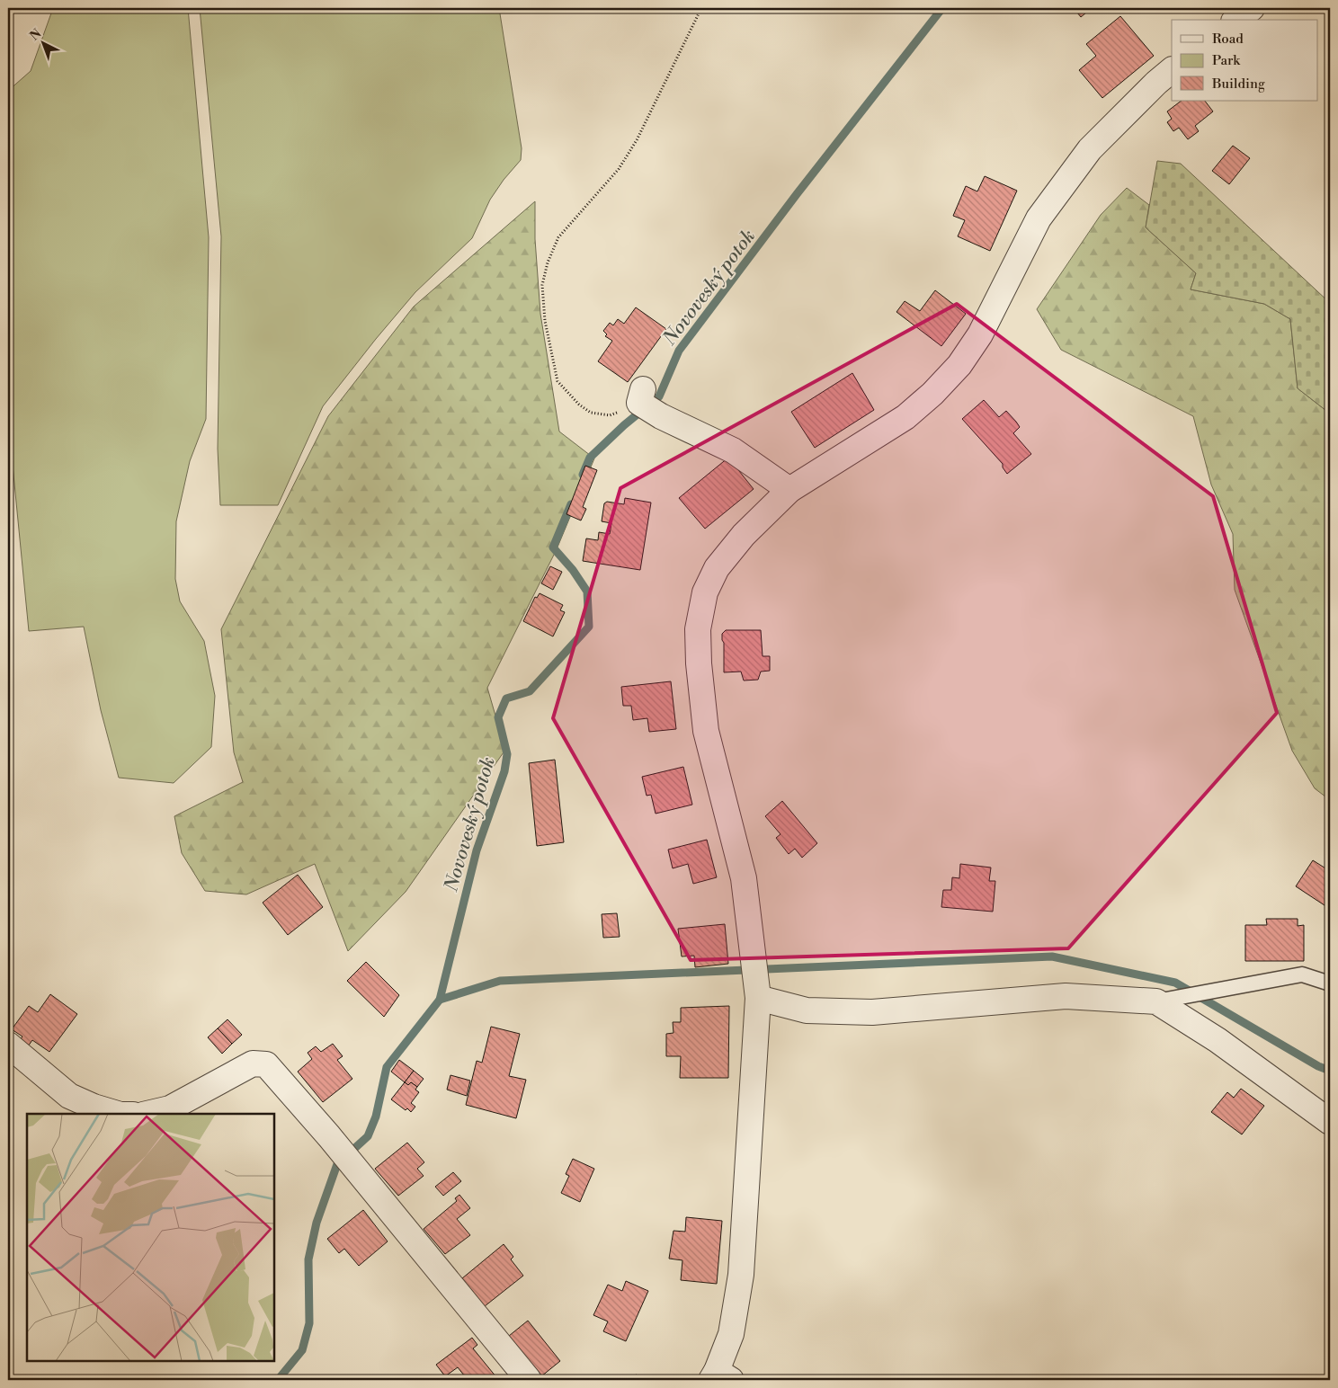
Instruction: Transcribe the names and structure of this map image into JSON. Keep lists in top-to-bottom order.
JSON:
{
  "water": ["Novoveský potok"],
  "legend": ["Road", "Park", "Building"],
  "north": "top left"
}
